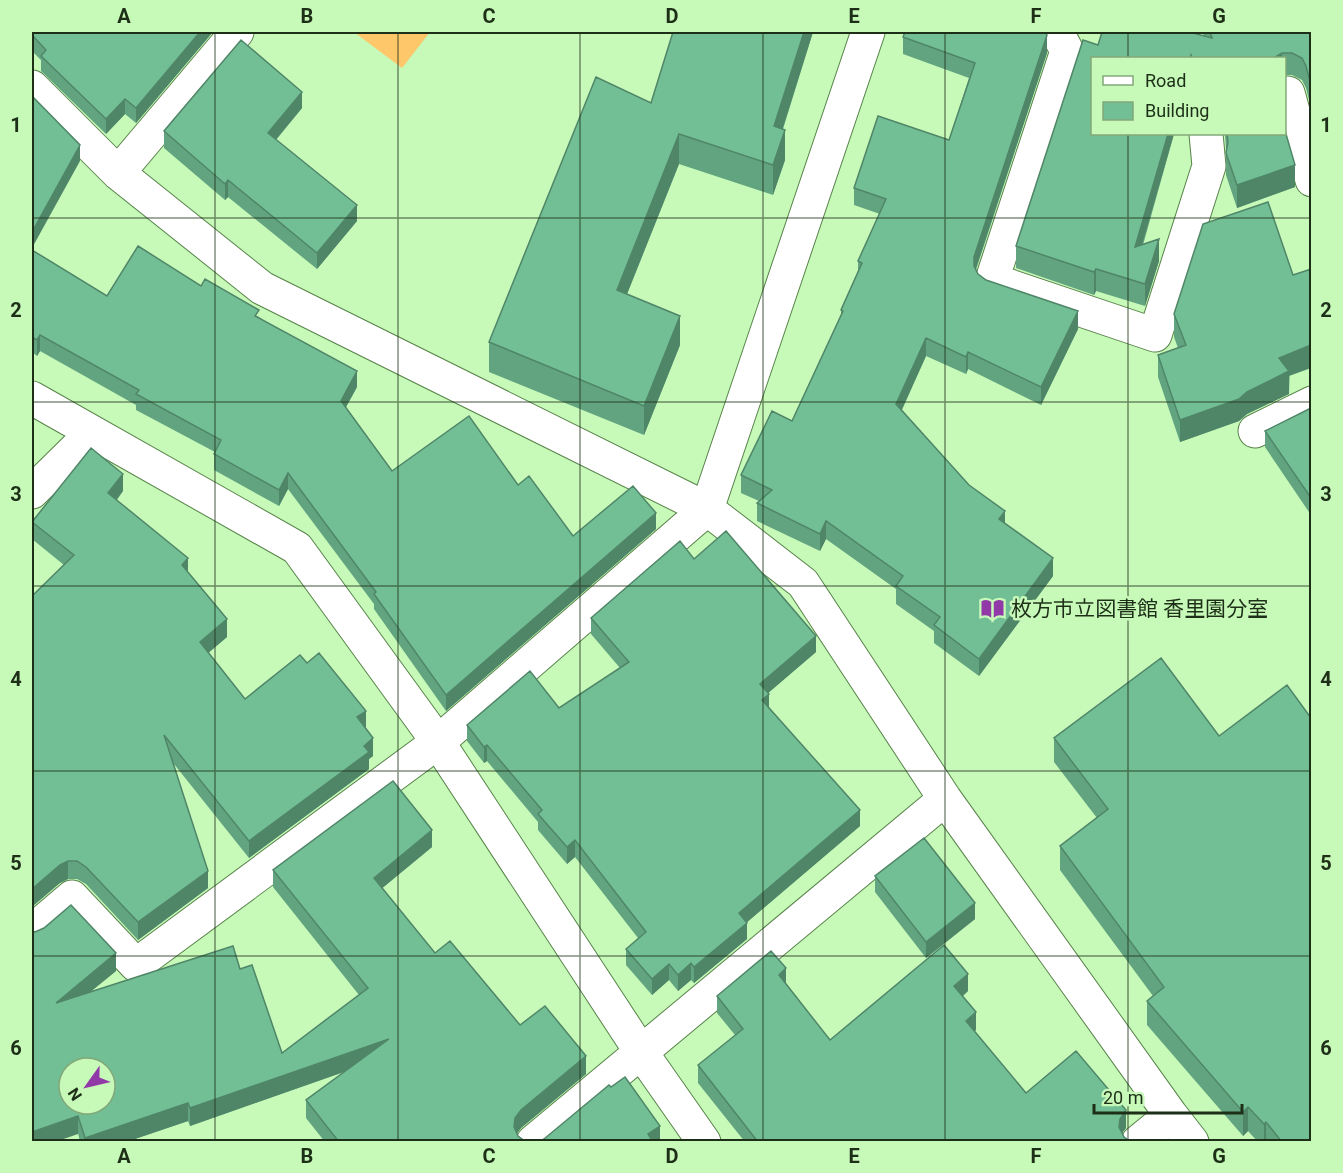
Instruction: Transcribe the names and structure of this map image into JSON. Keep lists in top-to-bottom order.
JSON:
{
  "places": {
    "library": ["枚方市立図書館 香里園分室"]
  },
  "legend": ["Road", "Building"],
  "scale_bar": "20 m",
  "north": "bottom left",
  "grid": {
    "columns": [
      "A",
      "B",
      "C",
      "D",
      "E",
      "F",
      "G"
    ],
    "rows": [
      "1",
      "2",
      "3",
      "4",
      "5",
      "6"
    ]
  }
}
